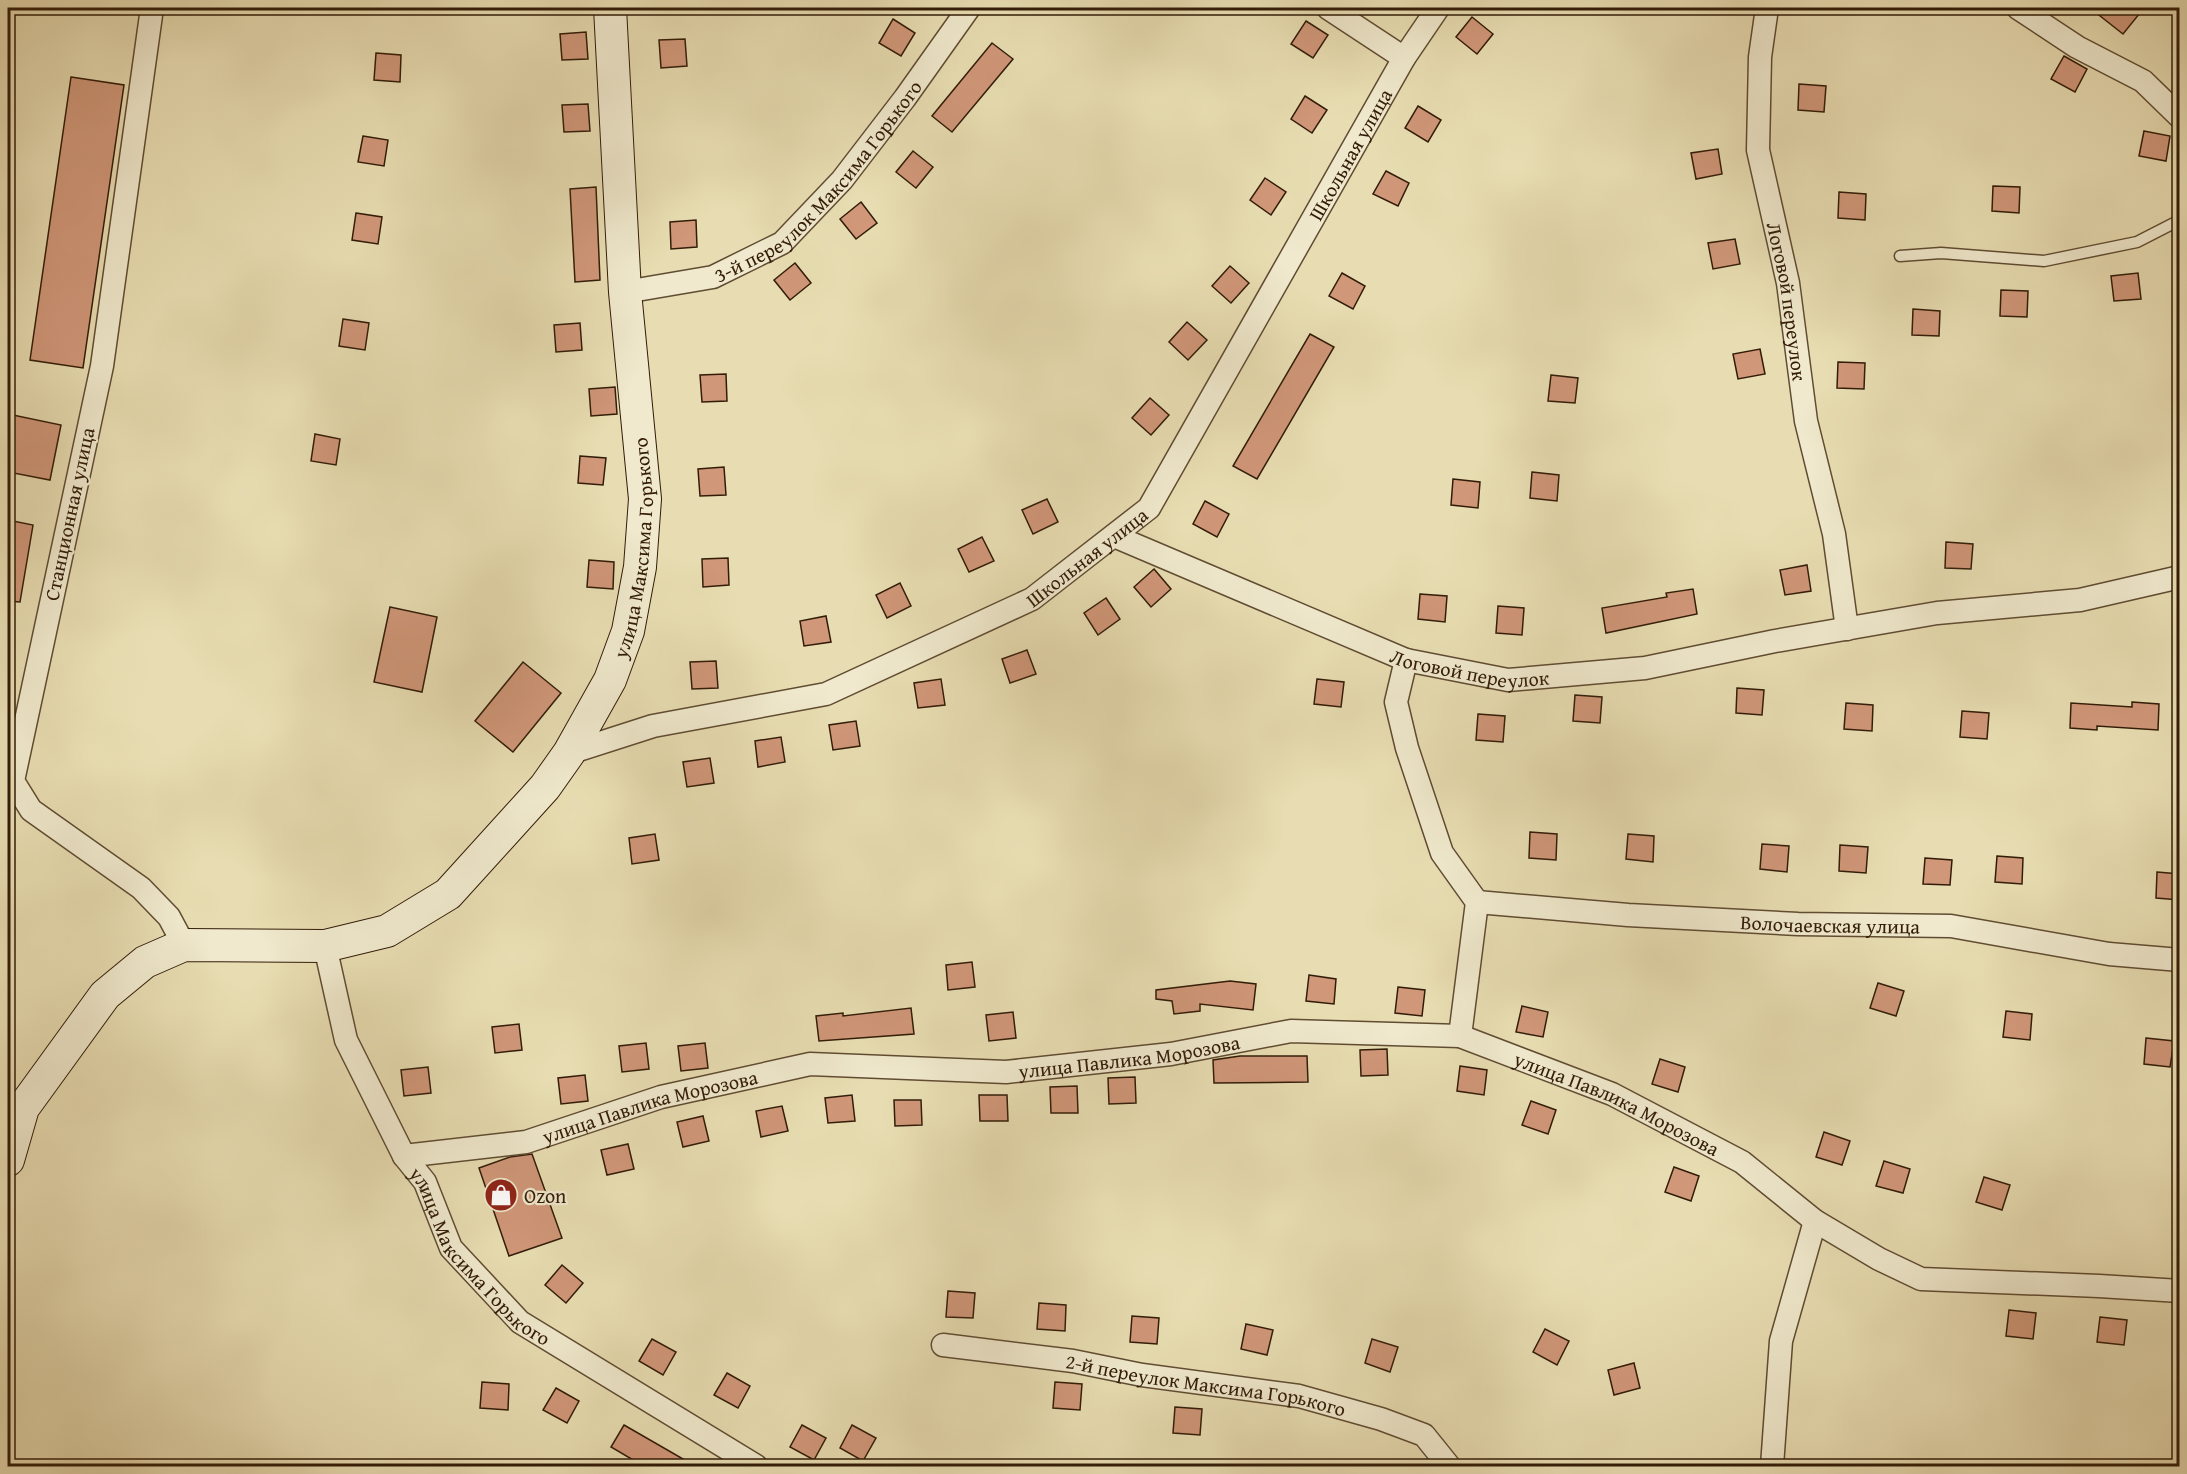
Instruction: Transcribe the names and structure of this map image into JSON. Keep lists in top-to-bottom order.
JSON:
{
  "streets": {
    "street": [
      "Школьная улица",
      "3-й переулок Максима Горького",
      "Логовой переулок",
      "Станционная улица",
      "улица Максима Горького",
      "Волочаевская улица",
      "улица Павлика Морозова",
      "2-й переулок Максима Горького"
    ]
  },
  "crossings": [
    ["Школьная улица", "Логовой переулок"],
    ["Школьная улица", "улица Максима Горького"],
    ["3-й переулок Максима Горького", "улица Максима Горького"],
    ["Станционная улица", "улица Максима Горького"],
    ["улица Максима Горького", "улица Павлика Морозова"]
  ],
  "places": {
    "shop": ["Ozon"]
  }
}
